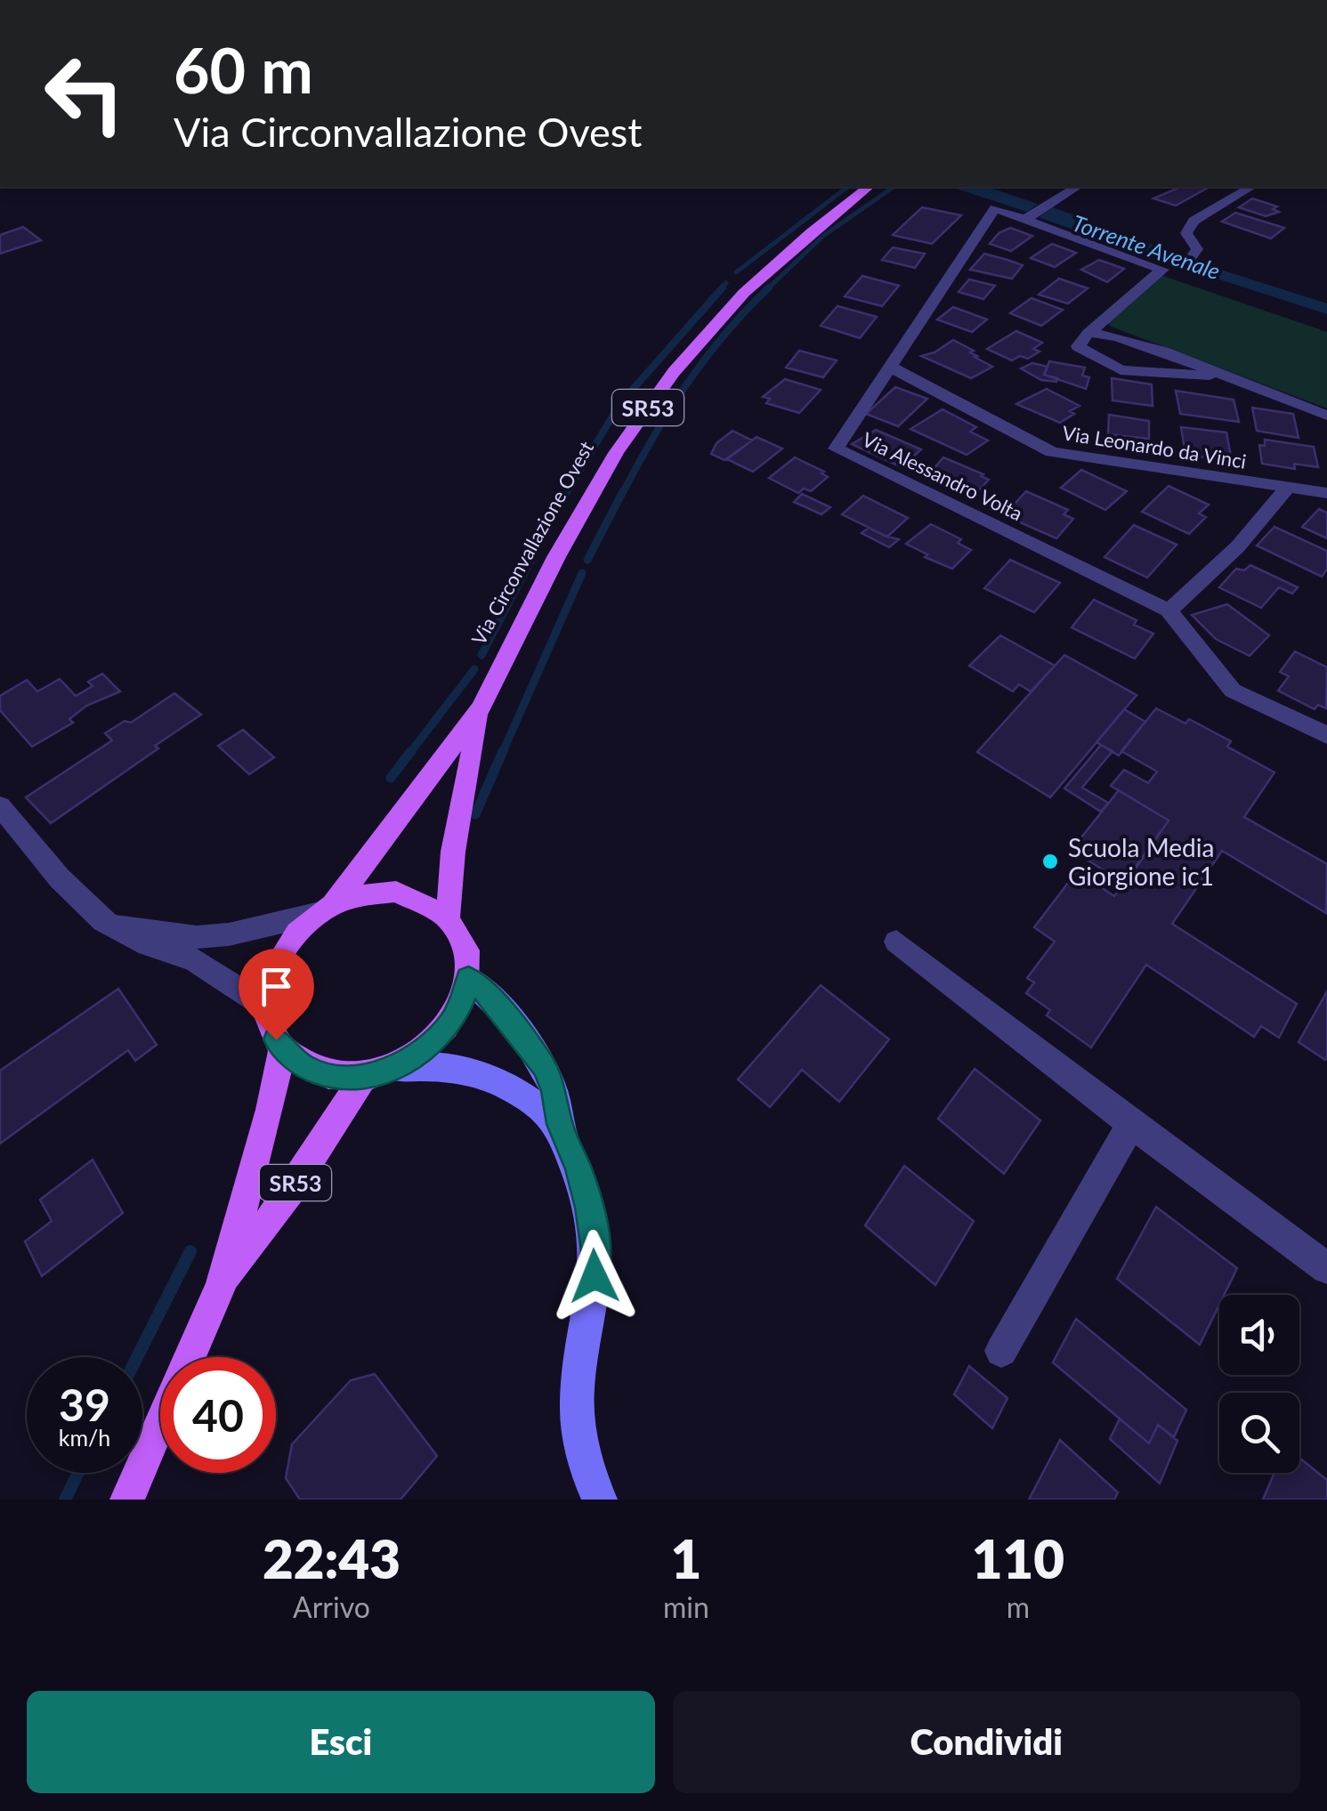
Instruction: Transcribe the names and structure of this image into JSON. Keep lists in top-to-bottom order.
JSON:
{
  "streets": {
    "main road": ["SR53", "Via Circonvallazione Ovest"],
    "street": ["Via Leonardo da Vinci", "Via Alessandro Volta"]
  },
  "crossings": [
    ["SR53", "Via Circonvallazione Ovest"],
    ["Via Leonardo da Vinci", "Via Alessandro Volta"]
  ],
  "water": ["Torrente Avenale"],
  "places": ["Scuola Media Giorgione ic1"],
  "page": {
    "turn": ["60 m", "Via Circonvallazione Ovest"],
    "speed": "39 km/h",
    "limit": "40",
    "eta": [
      "22:43",
      "Arrivo",
      "1",
      "min",
      "110",
      "m"
    ],
    "buttons": ["Esci", "Condividi"]
  }
}
